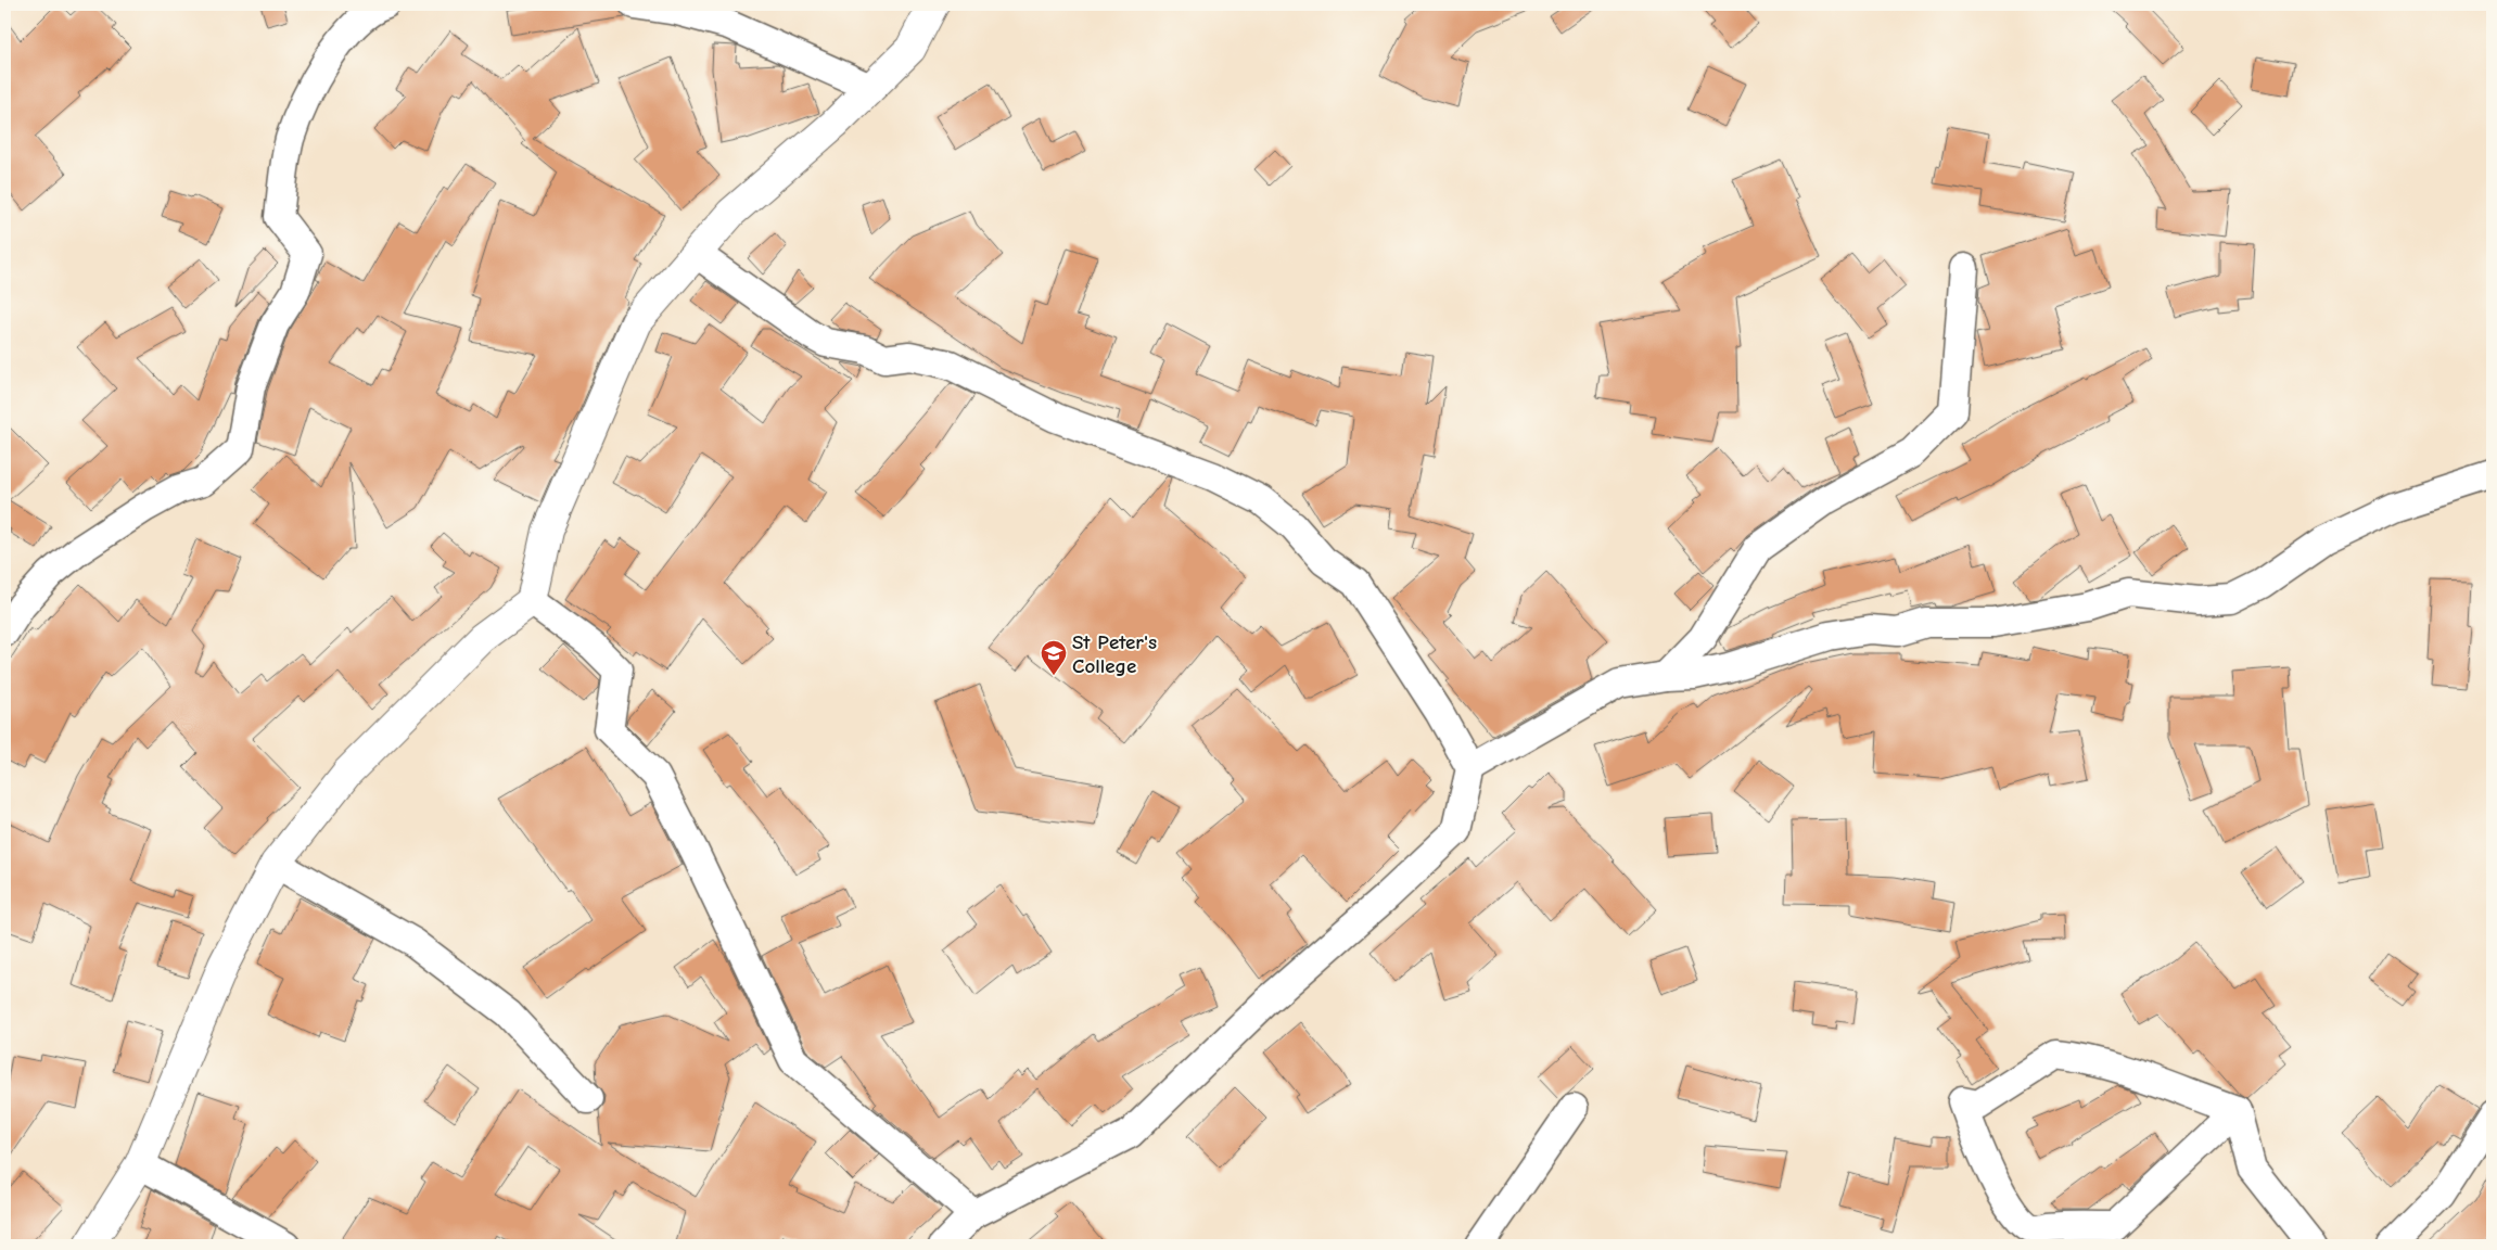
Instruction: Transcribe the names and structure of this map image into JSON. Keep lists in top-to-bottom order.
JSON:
{
  "places": {
    "school or university": ["St Peter's College"]
  }
}
